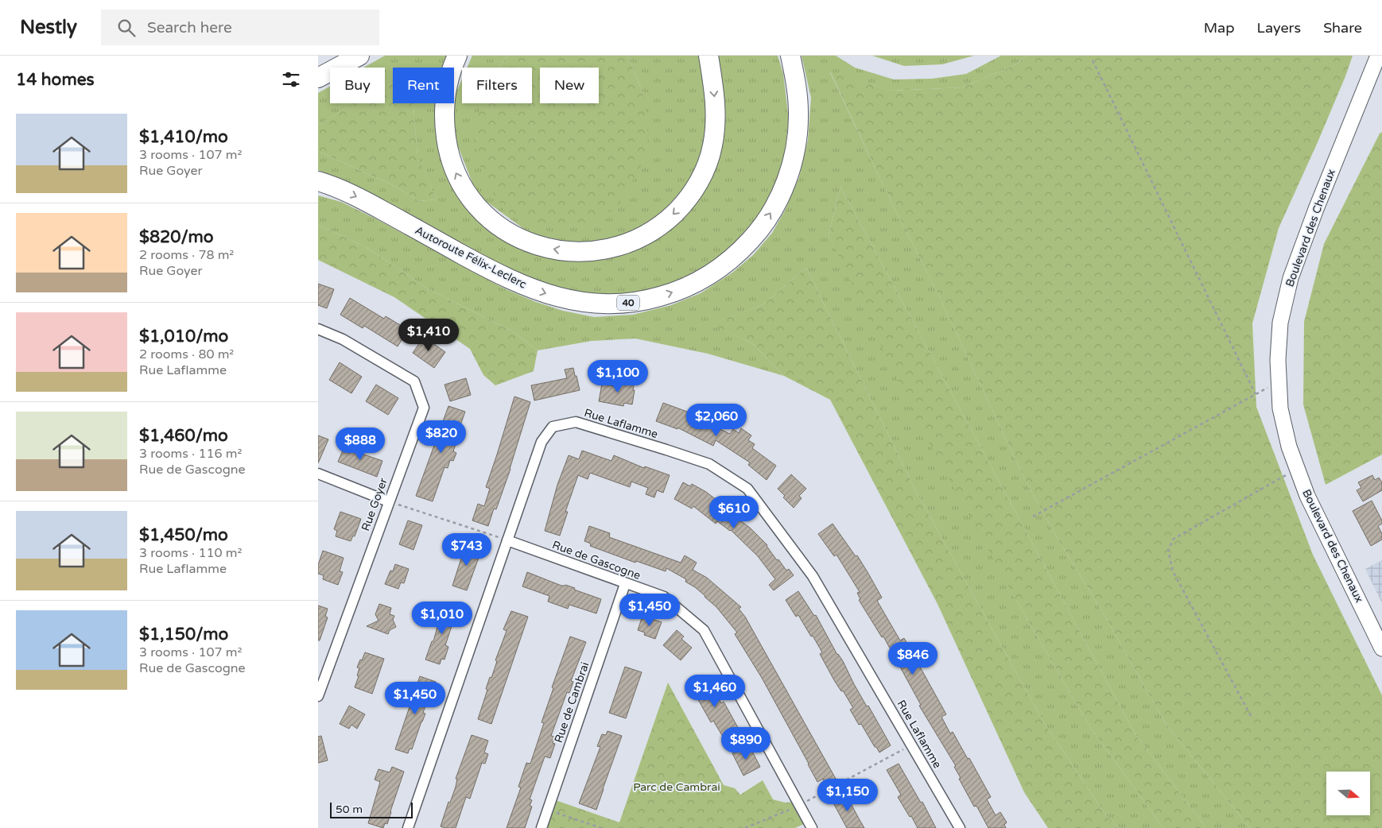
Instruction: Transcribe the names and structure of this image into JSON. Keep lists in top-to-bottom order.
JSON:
{
  "streets": {
    "highway": ["Autoroute Félix-Leclerc", "40"],
    "main road": ["Boulevard des Chenaux"],
    "street": [
      "Rue Laflamme",
      "Rue Goyer",
      "Rue de Gascogne",
      "Rue de Cambrai"
    ]
  },
  "crossings": [
    ["Rue Laflamme", "Rue de Gascogne"],
    ["Rue de Gascogne", "Rue de Cambrai"]
  ],
  "parks": ["Parc de Cambrai"],
  "scale_bar": "50 m",
  "north": "right",
  "page": {
    "header": "Nestly",
    "search": "Search here",
    "nav": ["Map", "Layers", "Share"],
    "heading": "14 homes",
    "chip": [
      "Buy",
      "Rent",
      "Filters",
      "New"
    ],
    "list": [
      {
        "name": "$1,410/mo",
        "note": "3 rooms · 107 m² · Rue Goyer"
      },
      {
        "name": "$820/mo",
        "note": "2 rooms · 78 m² · Rue Goyer"
      },
      {
        "name": "$1,010/mo",
        "note": "2 rooms · 80 m² · Rue Laflamme"
      },
      {
        "name": "$1,460/mo",
        "note": "3 rooms · 116 m² · Rue de Gascogne"
      },
      {
        "name": "$1,450/mo",
        "note": "3 rooms · 110 m² · Rue Laflamme"
      },
      {
        "name": "$1,150/mo",
        "note": "3 rooms · 107 m² · Rue de Gascogne"
      }
    ],
    "price": [
      "$1,410",
      "$1,100",
      "$2,060",
      "$820",
      "$888",
      "$610",
      "$743",
      "$1,450",
      "$1,010",
      "$846",
      "$1,460",
      "$1,450",
      "$890",
      "$1,150"
    ],
    "scale": "50 m"
  }
}
